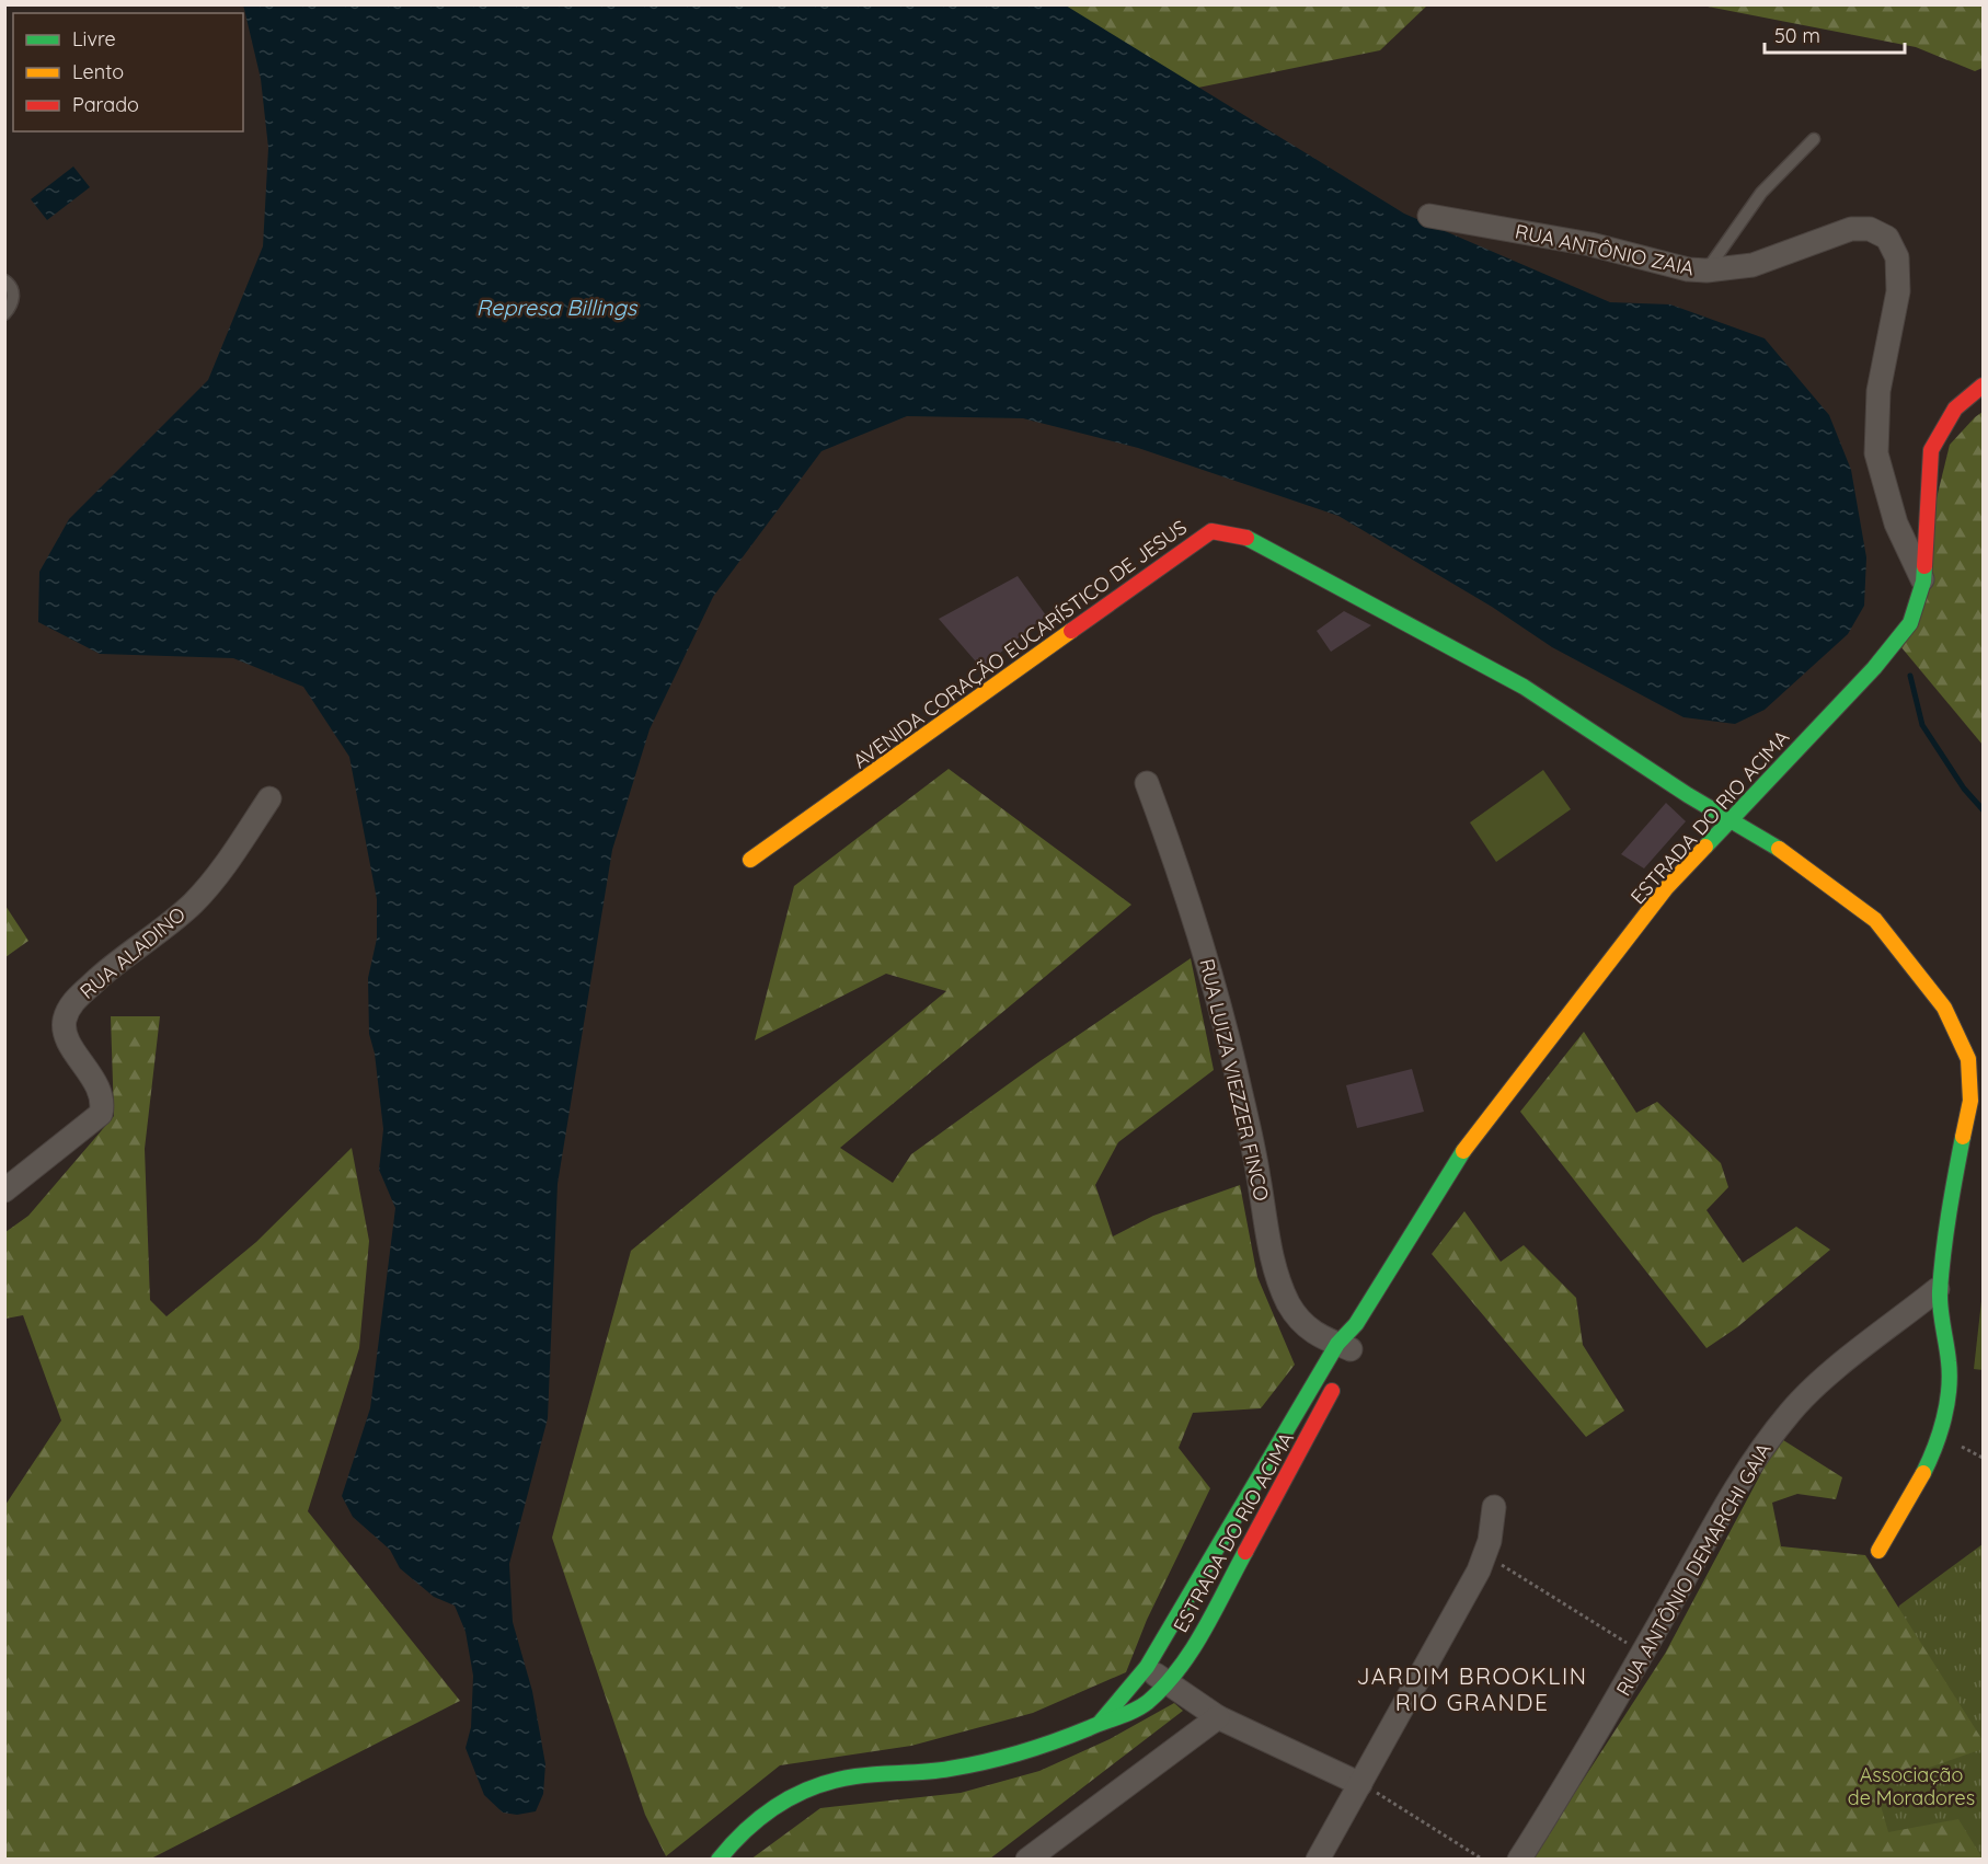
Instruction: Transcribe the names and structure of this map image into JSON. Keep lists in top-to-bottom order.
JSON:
{
  "streets": {
    "main road": ["AVENIDA CORAÇÃO EUCARÍSTICO DE JESUS", "ESTRADA DO RIO ACIMA"],
    "street": [
      "RUA ANTÔNIO ZAIA",
      "RUA ALADINO",
      "RUA LUIZA VIEZZER FINCO",
      "RUA ANTÔNIO DEMARCHI GAIA"
    ]
  },
  "crossings": [
    ["RUA ANTÔNIO ZAIA", "ESTRADA DO RIO ACIMA"],
    ["AVENIDA CORAÇÃO EUCARÍSTICO DE JESUS", "ESTRADA DO RIO ACIMA"],
    ["AVENIDA CORAÇÃO EUCARÍSTICO DE JESUS", "RUA ANTÔNIO DEMARCHI GAIA"],
    ["ESTRADA DO RIO ACIMA", "RUA LUIZA VIEZZER FINCO"]
  ],
  "districts": ["JARDIM BROOKLIN RIO GRANDE"],
  "water": ["Represa Billings"],
  "parks": ["Associação de Moradores"],
  "legend": ["Livre", "Lento", "Parado"],
  "scale_bar": "50 m"
}
